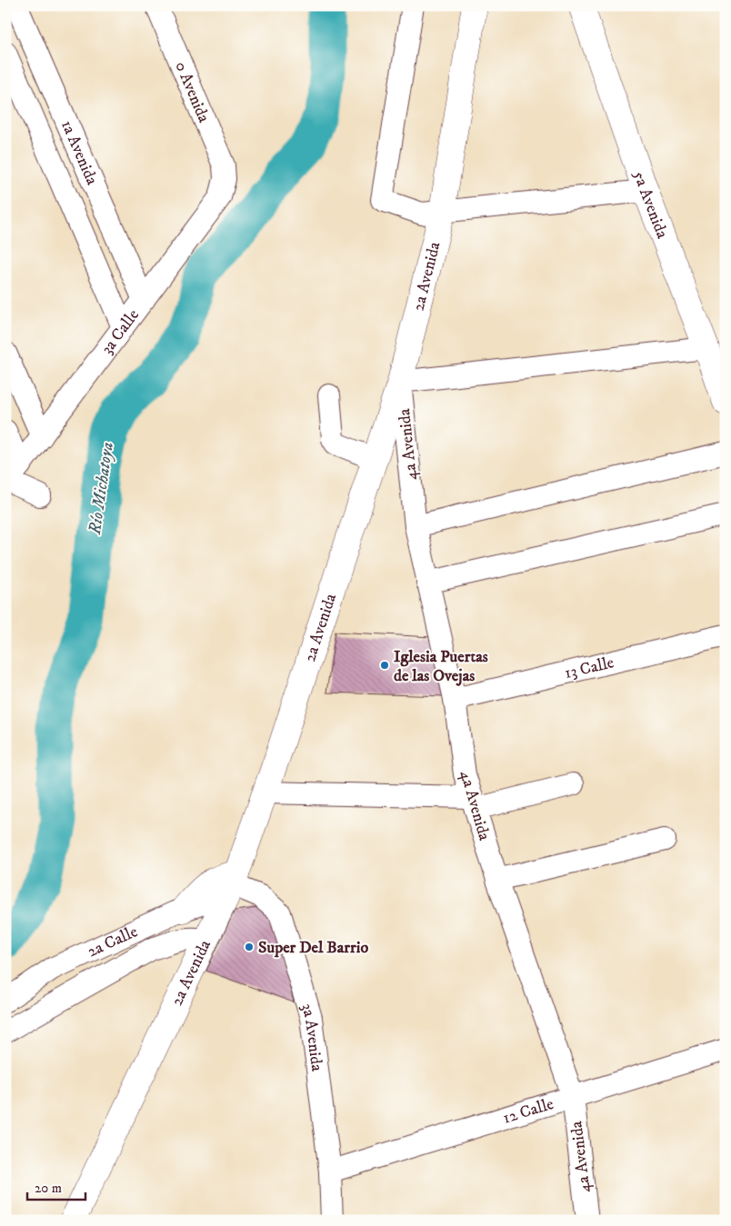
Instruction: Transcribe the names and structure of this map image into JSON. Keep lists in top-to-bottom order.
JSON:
{
  "streets": {
    "main road": ["5a Avenida", "2a Avenida"],
    "street": [
      "0 Avenida",
      "1a Avenida",
      "3a Calle",
      "4a Avenida",
      "13 Calle",
      "2a Calle",
      "3a Avenida",
      "12 Calle"
    ]
  },
  "crossings": [
    ["0 Avenida", "3a Calle"],
    ["1a Avenida", "3a Calle"],
    ["2a Avenida", "4a Avenida"],
    ["2a Avenida", "2a Calle"],
    ["2a Avenida", "3a Avenida"],
    ["4a Avenida", "13 Calle"],
    ["4a Avenida", "12 Calle"],
    ["3a Avenida", "12 Calle"]
  ],
  "water": ["Río Michatoya"],
  "places": ["Iglesia Puertas de las Ovejas", "Super Del Barrio"],
  "scale_bar": "20 m"
}
